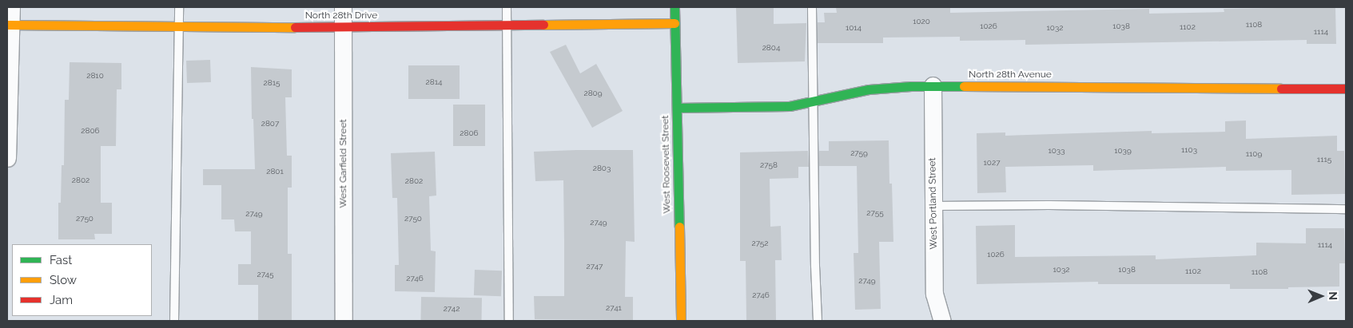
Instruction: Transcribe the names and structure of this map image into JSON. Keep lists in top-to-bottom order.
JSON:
{
  "streets": {
    "street": [
      "North 28th Drive",
      "North 28th Avenue",
      "West Garfield Street",
      "West Roosevelt Street",
      "West Portland Street"
    ]
  },
  "crossings": [
    ["North 28th Drive", "West Garfield Street"],
    ["North 28th Drive", "West Roosevelt Street"],
    ["North 28th Avenue", "West Roosevelt Street"],
    ["North 28th Avenue", "West Portland Street"]
  ],
  "house_numbers": [
    "1020",
    "1108",
    "1026",
    "1038",
    "1102",
    "1014",
    "1032",
    "1114",
    "2804",
    "2810",
    "2814",
    "2815",
    "2809",
    "2807",
    "2806",
    "2806",
    "1103",
    "1033",
    "1039",
    "2759",
    "1109",
    "1115",
    "1027",
    "2758",
    "2803",
    "2801",
    "2802",
    "2802",
    "2755",
    "2749",
    "2750",
    "2750",
    "2749",
    "2752",
    "1114",
    "1026",
    "2747",
    "1032",
    "1038",
    "1102",
    "1108",
    "2745",
    "2746",
    "2749",
    "2746",
    "2741",
    "2742"
  ],
  "legend": ["Fast", "Slow", "Jam"],
  "north": "right"
}
